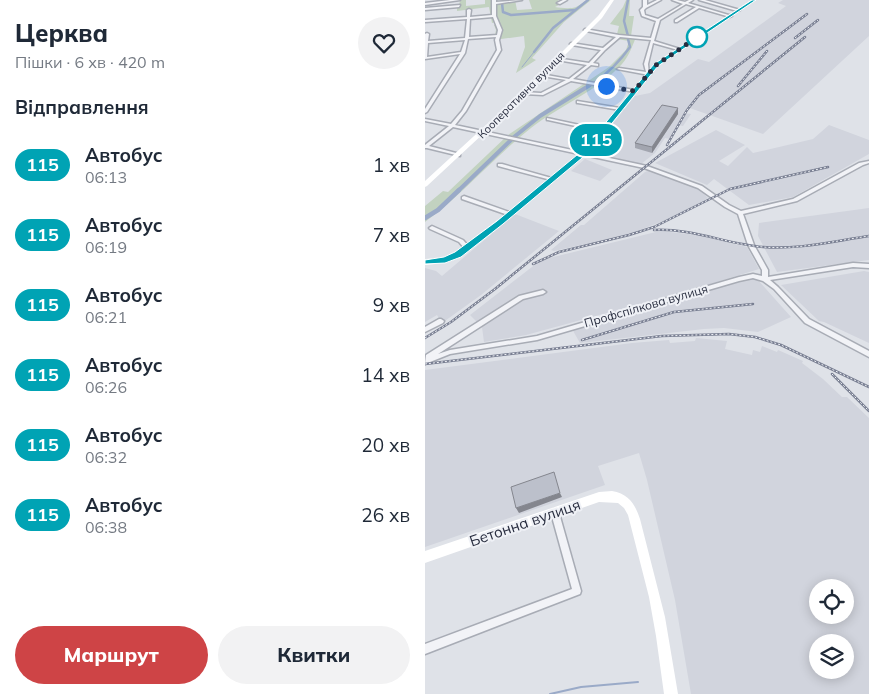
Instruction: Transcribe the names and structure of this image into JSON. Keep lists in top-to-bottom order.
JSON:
{
  "streets": {
    "street": ["Кооперативна вулиця", "Профспілкова вулиця", "Бетонна вулиця"]
  },
  "lines": ["bus line 115"],
  "page": {
    "heading": [
      ["Церква", "Пішки · 6 хв · 420 m"],
      "Відправлення"
    ],
    "on_map": "115",
    "list": [
      {
        "mark": "115",
        "name": "Автобус",
        "note": "06:13",
        "value": "1 хв"
      },
      {
        "mark": "115",
        "name": "Автобус",
        "note": "06:19",
        "value": "7 хв"
      },
      {
        "mark": "115",
        "name": "Автобус",
        "note": "06:21",
        "value": "9 хв"
      },
      {
        "mark": "115",
        "name": "Автобус",
        "note": "06:26",
        "value": "14 хв"
      },
      {
        "mark": "115",
        "name": "Автобус",
        "note": "06:32",
        "value": "20 хв"
      },
      {
        "mark": "115",
        "name": "Автобус",
        "note": "06:38",
        "value": "26 хв"
      }
    ],
    "buttons": ["Маршрут", "Квитки"]
  }
}
